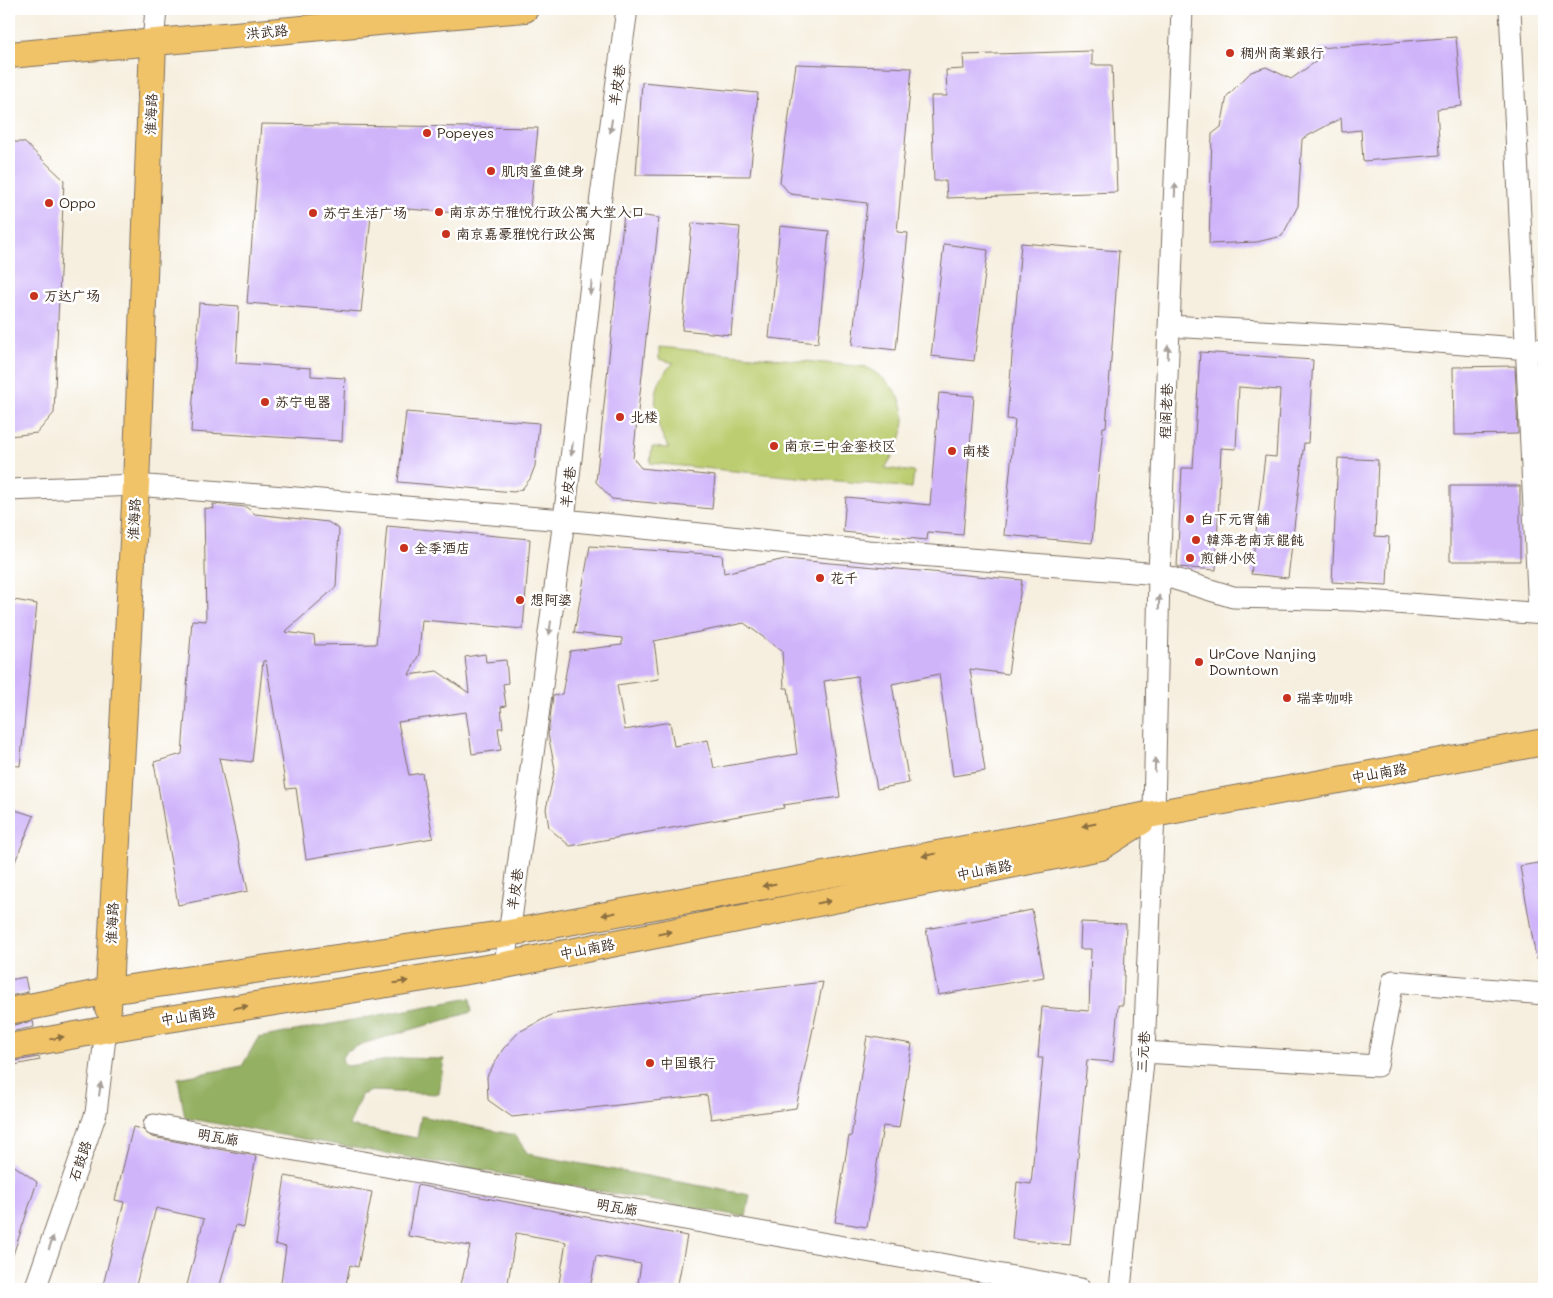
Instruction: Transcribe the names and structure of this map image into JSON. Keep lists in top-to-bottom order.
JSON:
{
  "streets": {
    "main road": ["洪武路", "淮海路", "中山南路"],
    "street": [
      "羊皮巷",
      "程阁老巷",
      "三元巷",
      "明瓦廊",
      "石鼓路"
    ]
  },
  "crossings": [
    ["洪武路", "淮海路"],
    ["羊皮巷", "中山南路"],
    ["淮海路", "中山南路"],
    ["淮海路", "石鼓路"],
    ["程阁老巷", "中山南路"],
    ["程阁老巷", "三元巷"],
    ["中山南路", "三元巷"],
    ["中山南路", "石鼓路"]
  ],
  "one_way": ["羊皮巷", "程阁老巷", "石鼓路"],
  "places": [
    "稠州商業銀行",
    "Popeyes",
    "肌肉鲨鱼健身",
    "Oppo",
    "南京苏宁雅悦行政公寓大堂入口",
    "苏宁生活广场",
    "南京嘉豪雅悦行政公寓",
    "万达广场",
    "苏宁电器",
    "北楼",
    "南京三中金銮校区",
    "南楼",
    "白下元宵舖",
    "韓萍老南京餛飩",
    "全季酒店",
    "煎餅小俠",
    "花千",
    "想阿婆",
    "UrCove Nanjing Downtown",
    "瑞幸咖啡",
    "中国银行"
  ]
}
